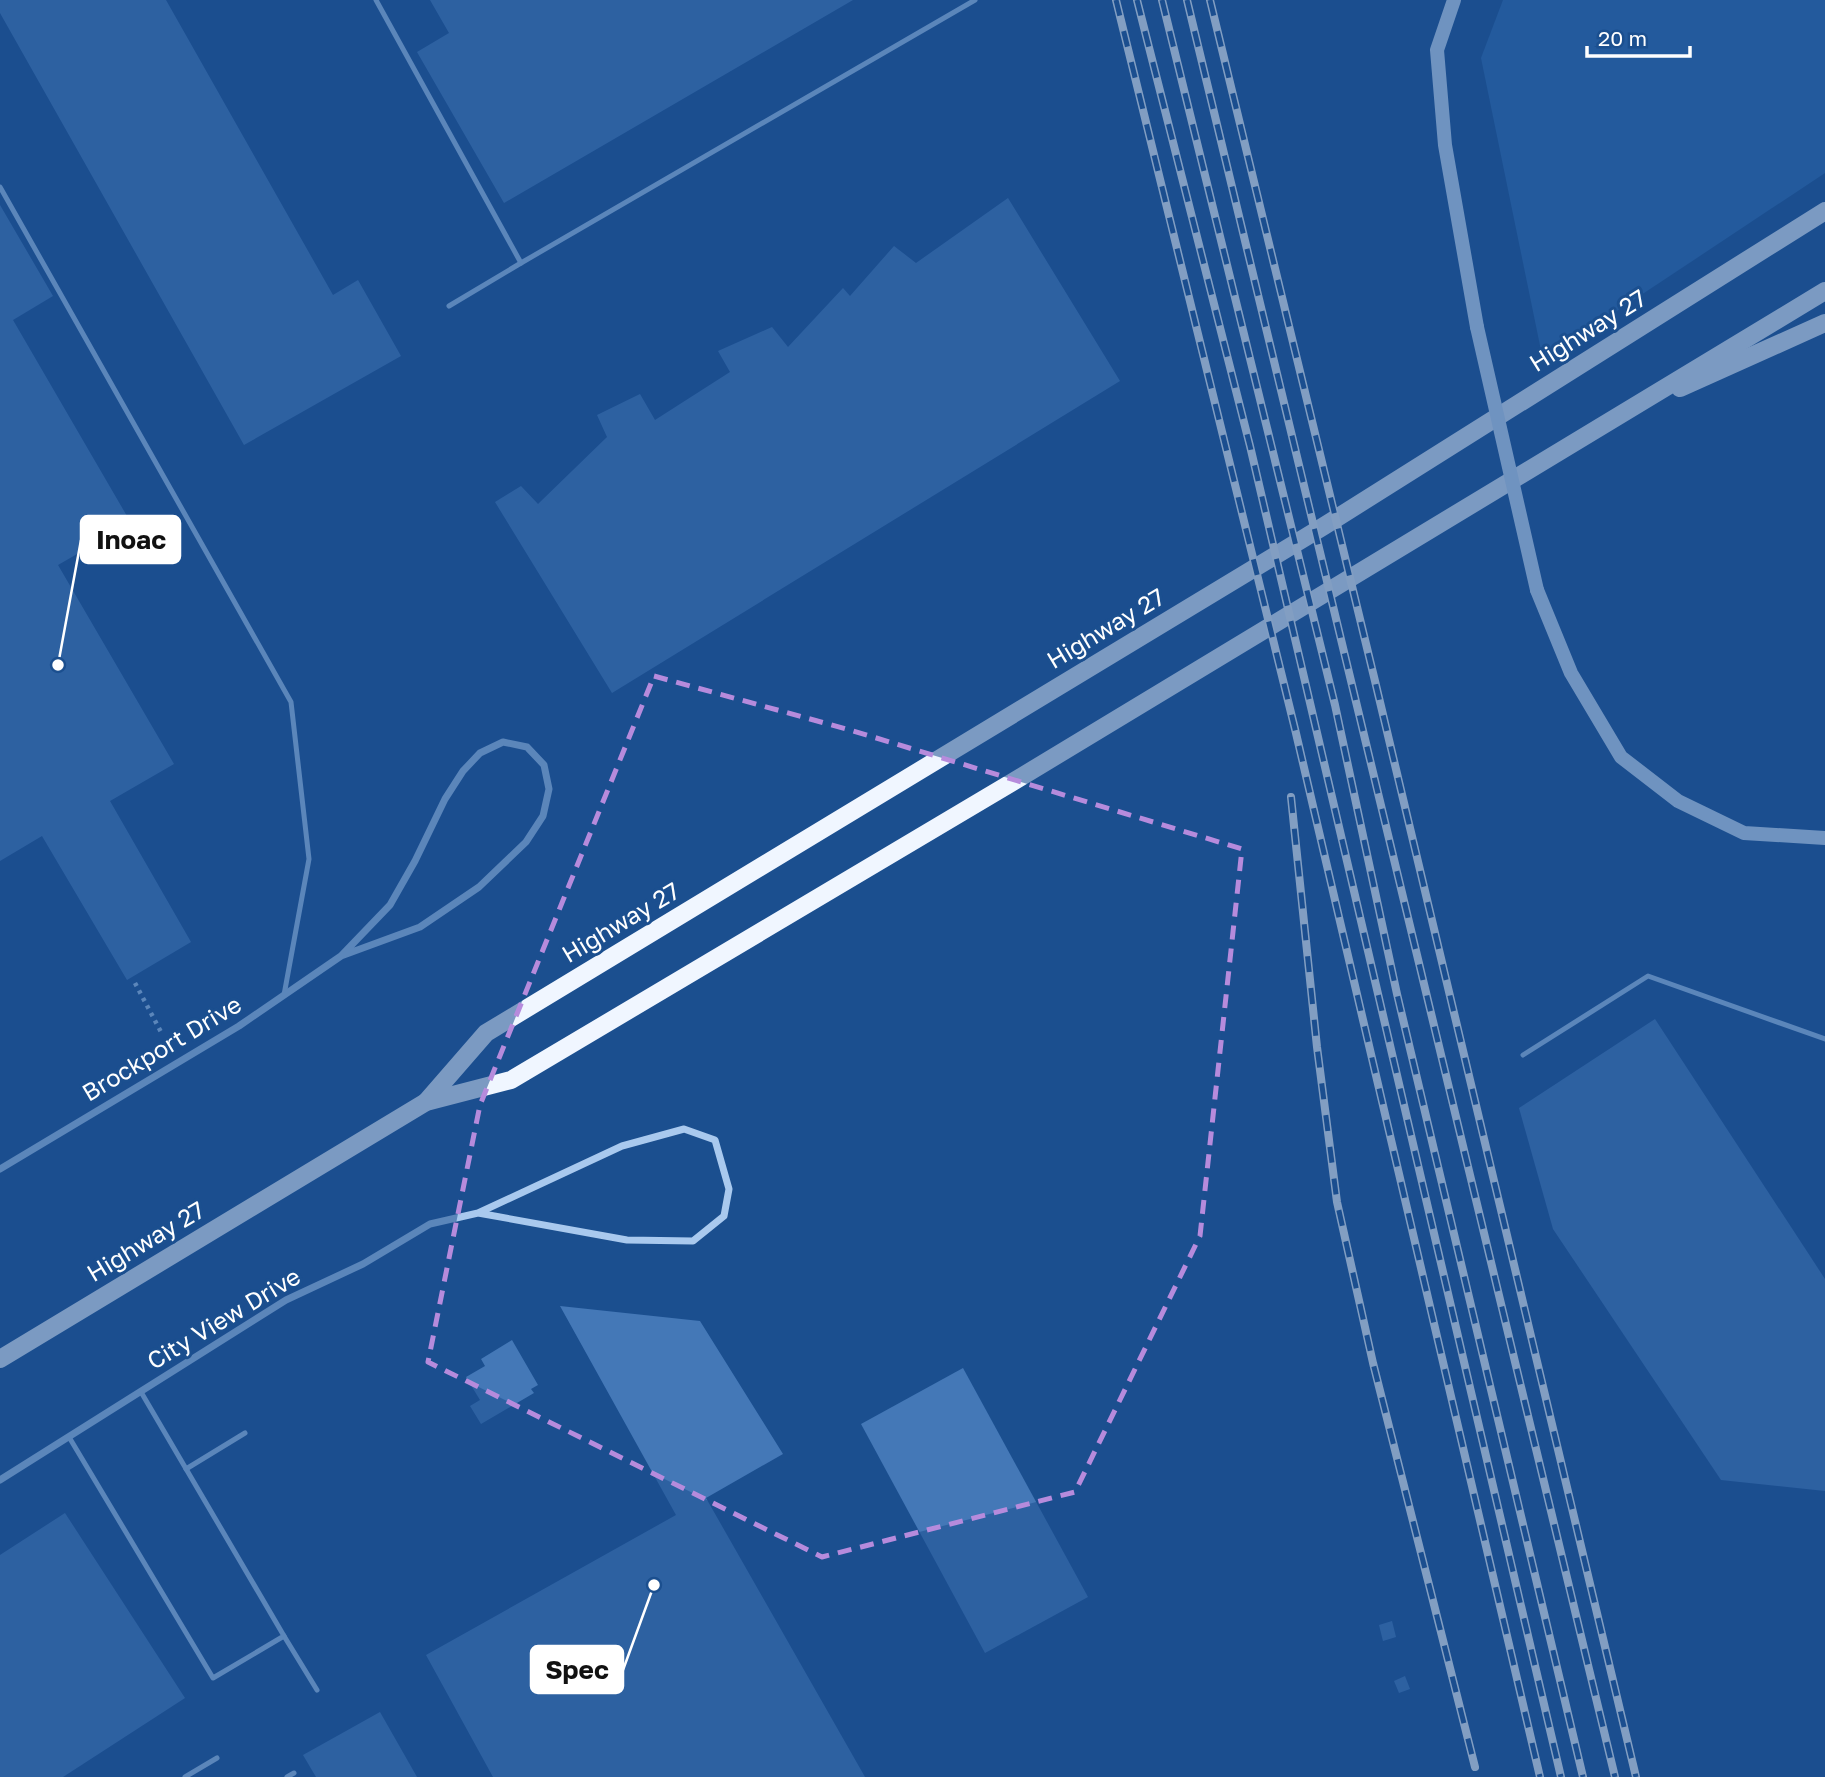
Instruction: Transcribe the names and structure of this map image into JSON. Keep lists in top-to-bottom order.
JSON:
{
  "streets": {
    "main road": ["Highway 27"],
    "street": ["Brockport Drive", "City View Drive"]
  },
  "places": ["Inoac", "Spec"],
  "scale_bar": "20 m"
}
